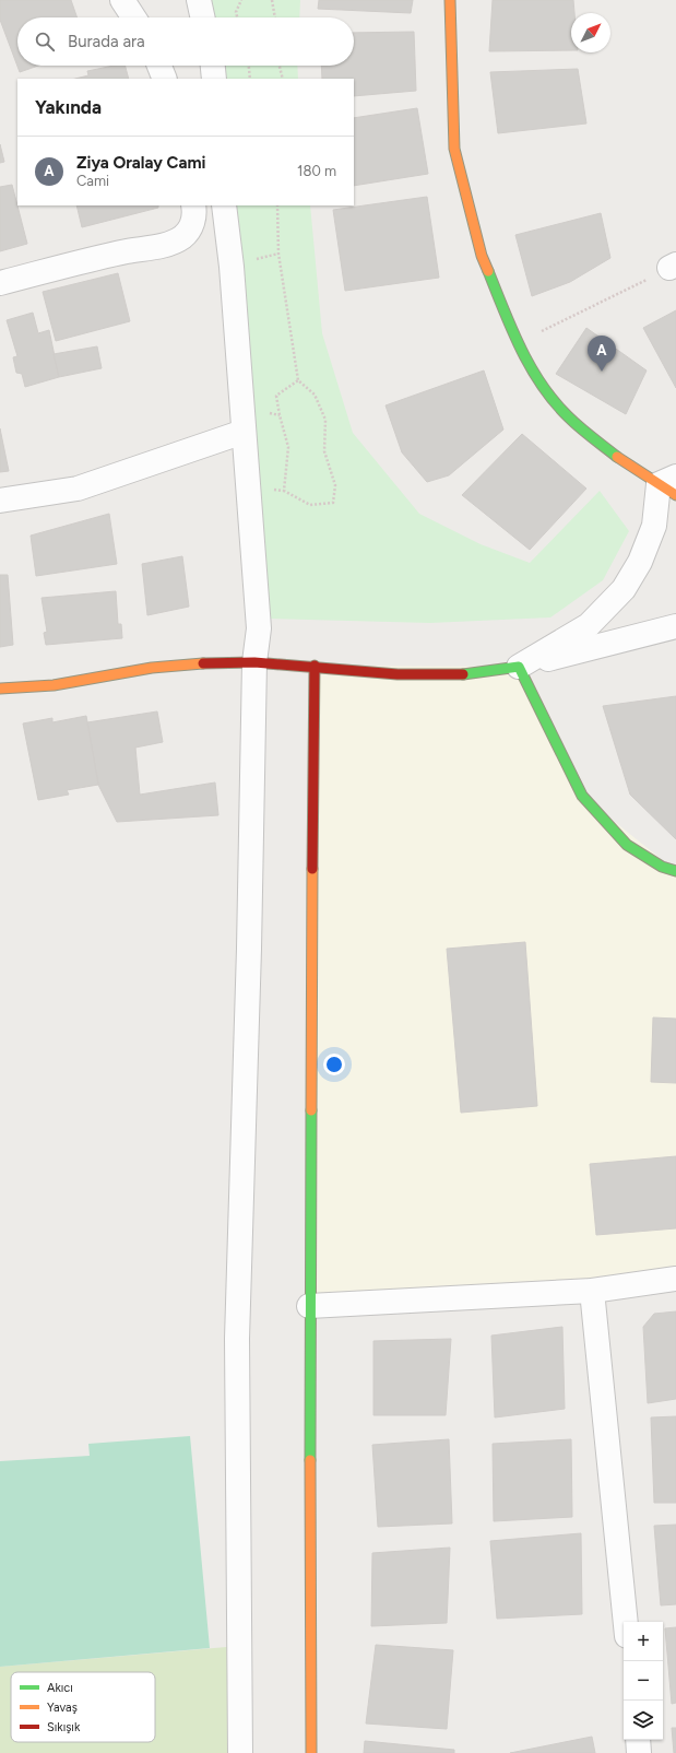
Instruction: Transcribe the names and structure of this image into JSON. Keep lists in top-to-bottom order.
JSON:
{
  "legend": ["Akıcı", "Yavaş", "Sıkışık"],
  "north": "top right",
  "page": {
    "search": "Burada ara",
    "heading": "Yakında",
    "list": [
      {
        "mark": "A",
        "name": "Ziya Oralay Cami",
        "note": "Cami",
        "value": "180 m"
      }
    ],
    "pins": "A",
    "map_buttons": ["+", "−"]
  }
}
